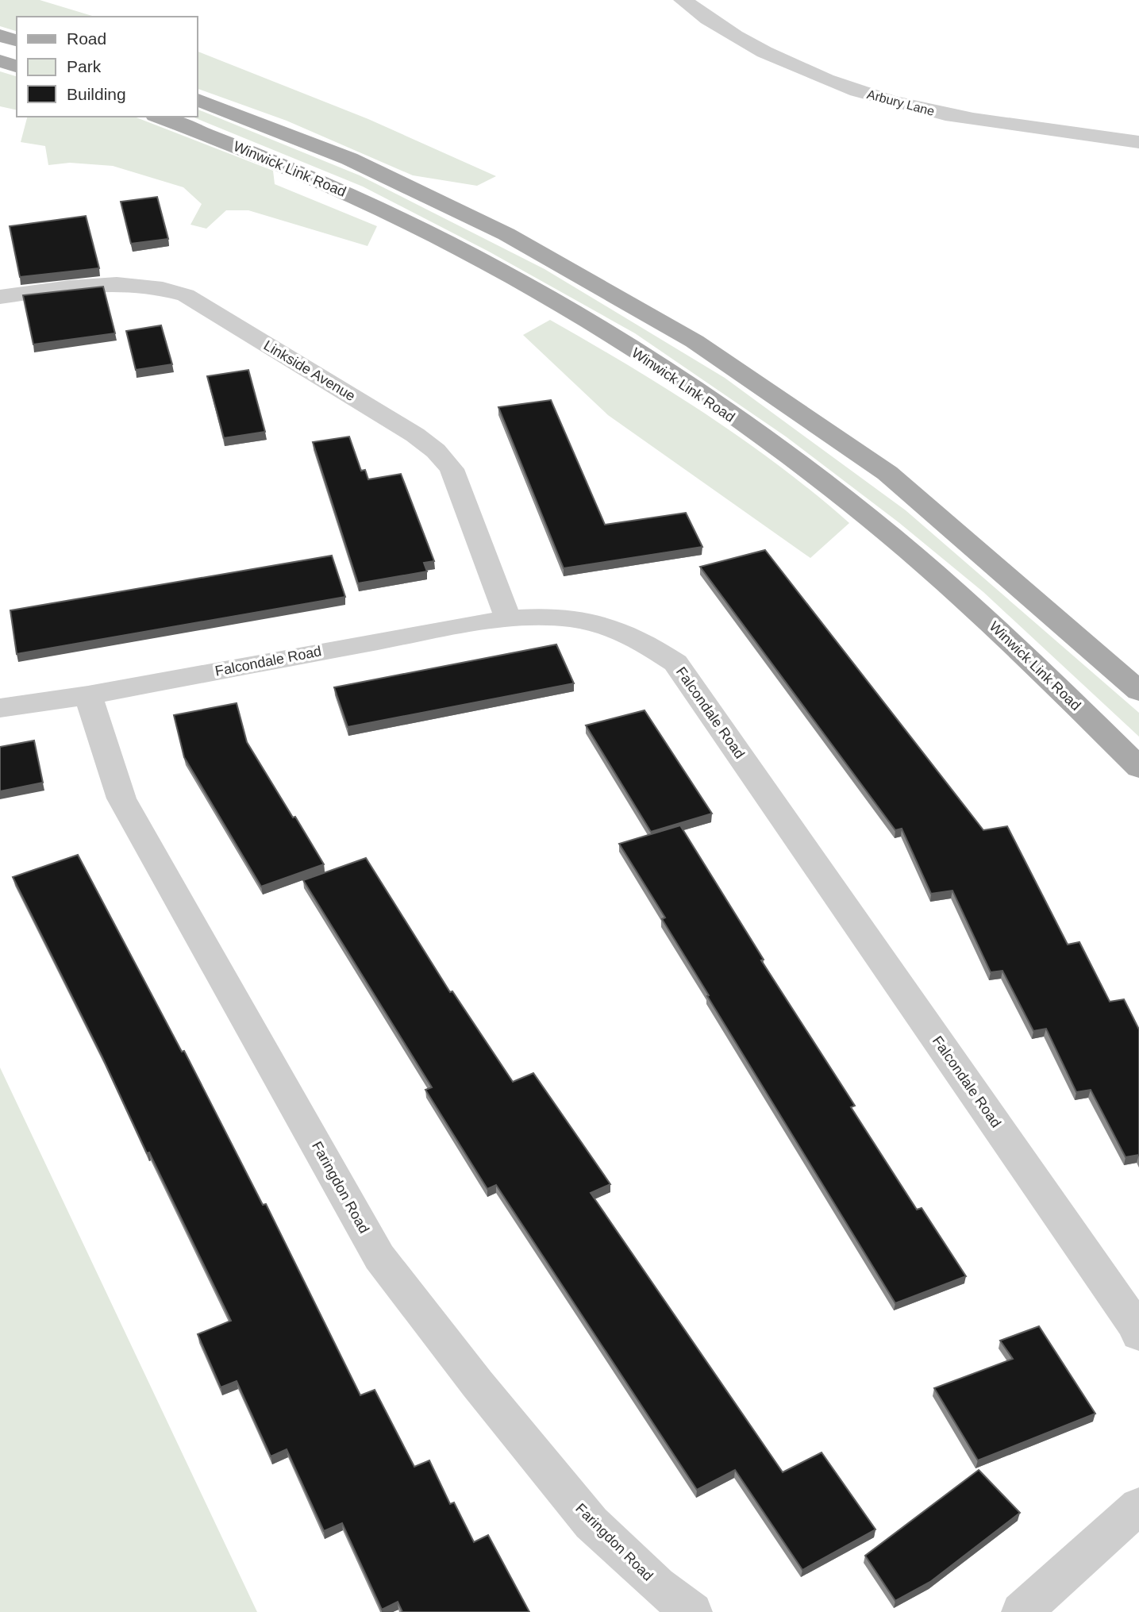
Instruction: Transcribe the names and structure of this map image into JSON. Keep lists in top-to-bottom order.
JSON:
{
  "streets": {
    "main road": ["Winwick Link Road"],
    "street": [
      "Arbury Lane",
      "Linkside Avenue",
      "Falcondale Road",
      "Faringdon Road"
    ]
  },
  "crossings": [
    ["Linkside Avenue", "Falcondale Road"],
    ["Falcondale Road", "Faringdon Road"]
  ],
  "legend": ["Road", "Park", "Building"]
}
